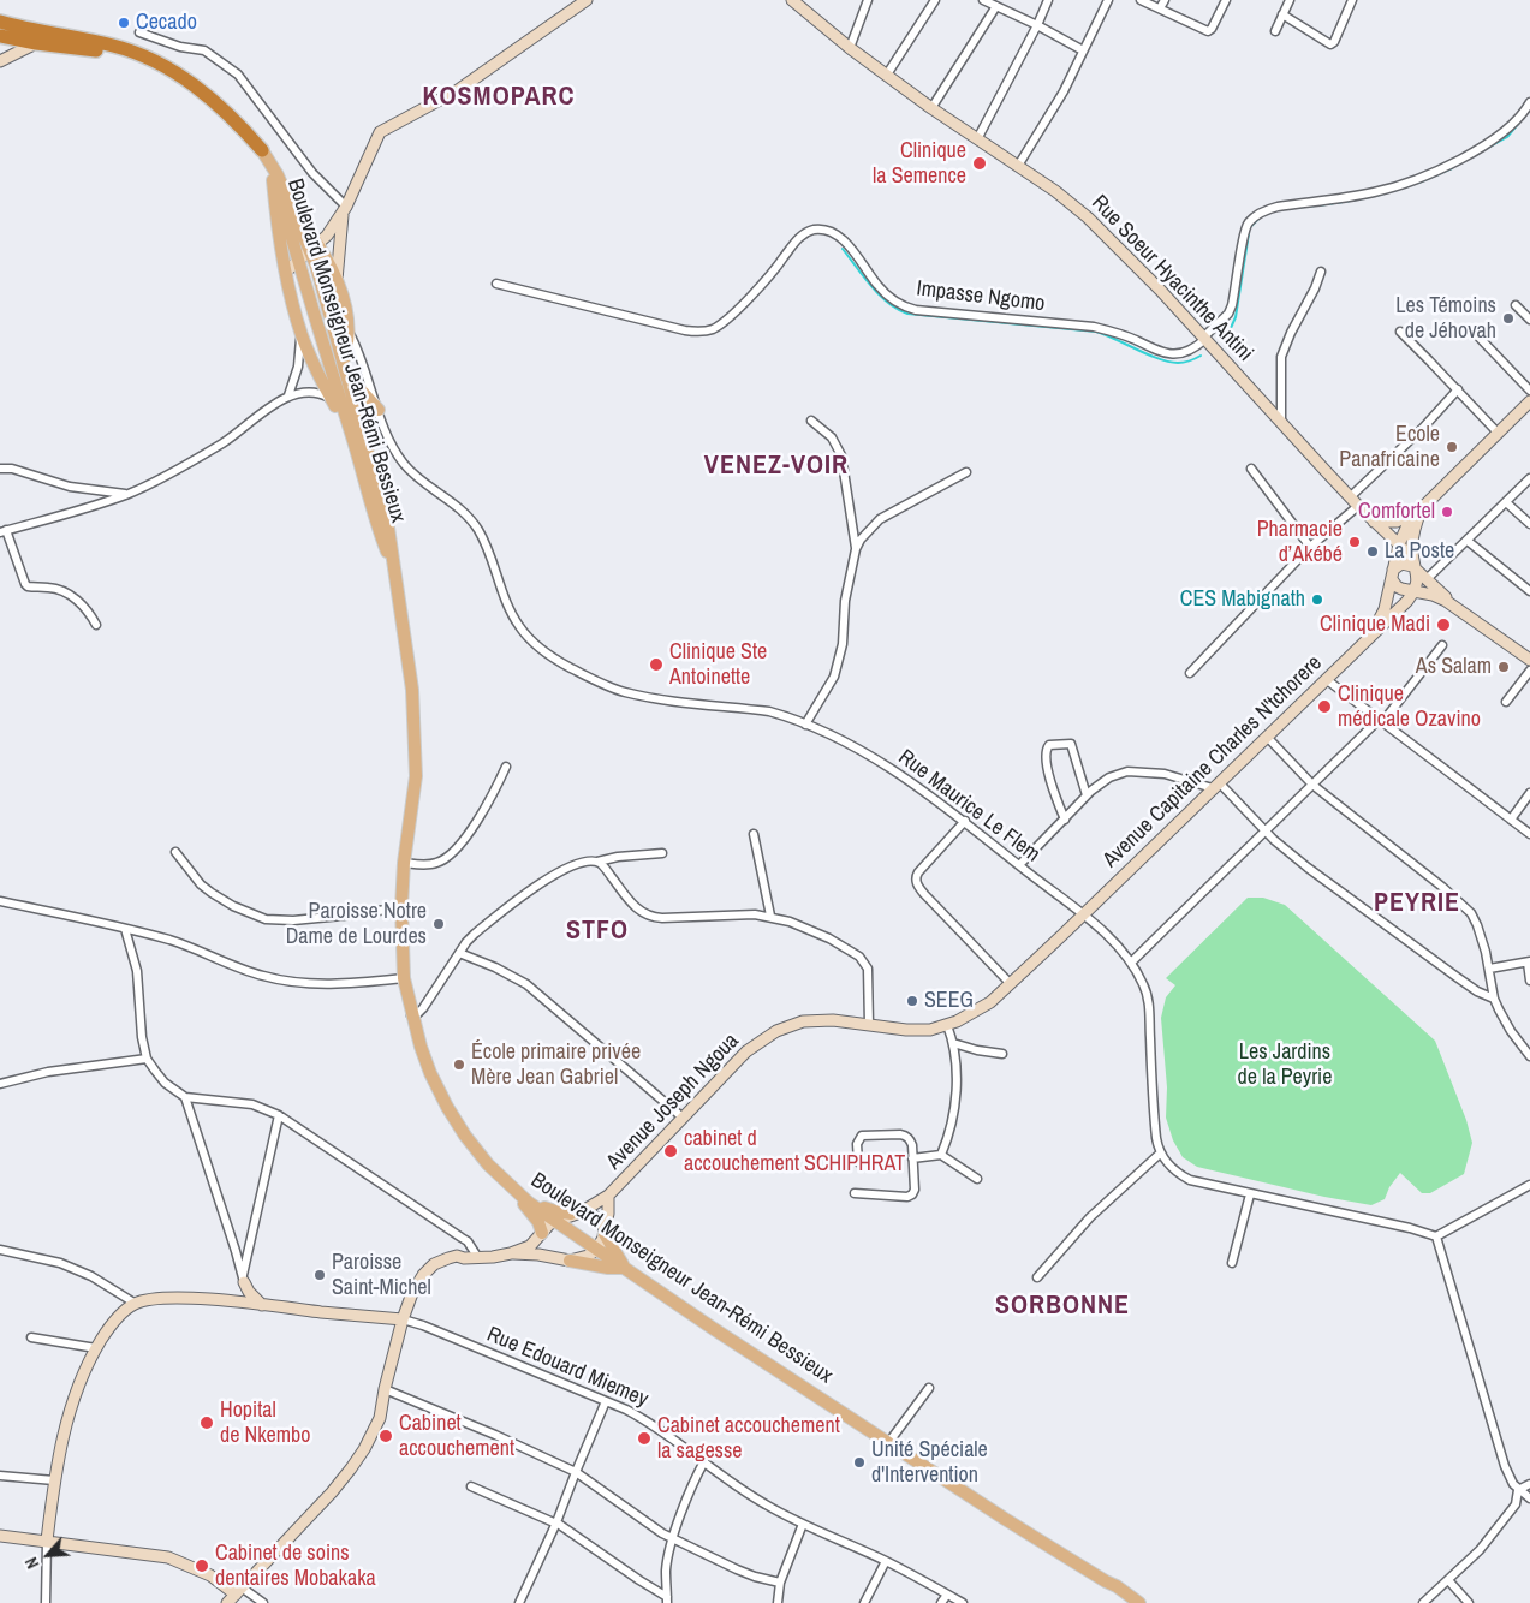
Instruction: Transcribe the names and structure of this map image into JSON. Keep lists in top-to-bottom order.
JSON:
{
  "streets": {
    "highway": ["Boulevard Monseigneur Jean-Rémi Bessieux"],
    "main road": ["Rue Soeur Hyacinthe Antini", "Avenue Capitaine Charles N'tchorere", "Avenue Joseph Ngoua"],
    "street": ["Impasse Ngomo", "Rue Maurice Le Flem", "Rue Edouard Miemey"]
  },
  "crossings": [
    ["Rue Soeur Hyacinthe Antini", "Impasse Ngomo"],
    ["Boulevard Monseigneur Jean-Rémi Bessieux", "Avenue Joseph Ngoua"],
    ["Avenue Capitaine Charles N'tchorere", "Rue Maurice Le Flem"],
    ["Avenue Capitaine Charles N'tchorere", "Avenue Joseph Ngoua"],
    ["Rue Maurice Le Flem", "Avenue Joseph Ngoua"]
  ],
  "districts": [
    "KOSMOPARC",
    "VENEZ-VOIR",
    "PEYRIE",
    "STFO",
    "SORBONNE"
  ],
  "parks": ["Les Jardins de la Peyrie"],
  "places": [
    "Cecado",
    "Clinique la Semence",
    "Les Témoins de Jéhovah",
    "Ecole Panafricaine",
    "Comfortel",
    "Pharmacie d’Akébé",
    "La Poste",
    "CES Mabignath",
    "Clinique Madi",
    "Clinique Ste Antoinette",
    "As Salam",
    "Clinique médicale Ozavino",
    "Paroisse Notre Dame de Lourdes",
    "SEEG",
    "École primaire privée Mère Jean Gabriel",
    "cabinet d accouchement SCHIPHRAT",
    "Paroisse Saint-Michel",
    "Hopital de Nkembo",
    "Cabinet accouchement",
    "Cabinet accouchement la sagesse",
    "Unité Spéciale d'Intervention",
    "Cabinet de soins dentaires Mobakaka"
  ],
  "north": "bottom left"
}
